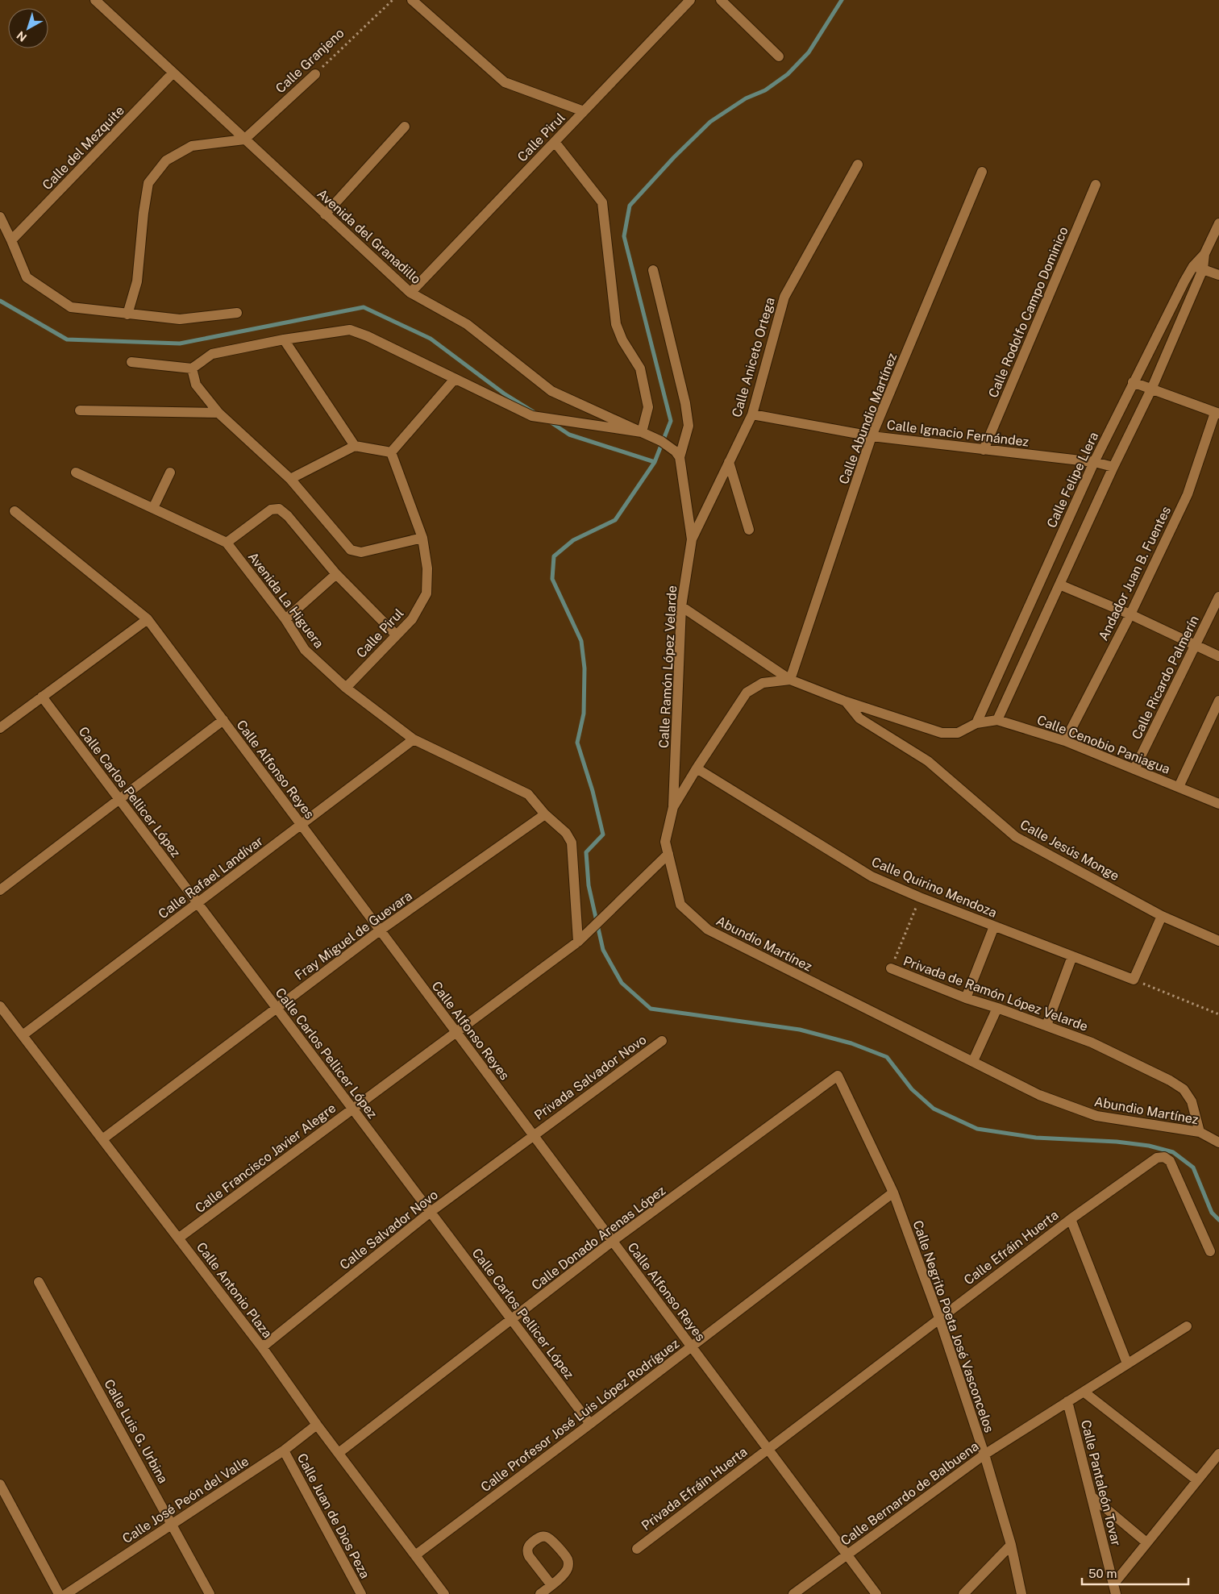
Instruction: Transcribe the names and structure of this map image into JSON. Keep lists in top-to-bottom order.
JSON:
{
  "streets": {
    "street": [
      "Calle Granjeno",
      "Calle Pirul",
      "Calle del Mezquite",
      "Avenida del Granadillo",
      "Calle Rodolfo Campo Dominico",
      "Calle Aniceto Ortega",
      "Calle Abundio Martínez",
      "Calle Ignacio Fernández",
      "Calle Felipe Llera",
      "Andador Juan B. Fuentes",
      "Avenida La Higuera",
      "Calle Ramón López Velarde",
      "Calle Ricardo Palmerín",
      "Calle Cenobio Paniagua",
      "Calle Alfonso Reyes",
      "Calle Carlos Pellicer López",
      "Calle Jesús Monge",
      "Calle Rafael Landívar",
      "Calle Quirino Mendoza",
      "Fray Miguel de Guevara",
      "Abundio Martínez",
      "Privada de Ramón López Velarde",
      "Privada Salvador Novo",
      "Calle Francisco Javier Alegre",
      "Calle Salvador Novo",
      "Calle Donado Arenas López",
      "Calle Efráin Huerta",
      "Calle Antonio Plaza",
      "Calle Negrito Poeta José Vasconcelos",
      "Calle Profesor José Luis López Rodríguez",
      "Calle Luis G. Urbina",
      "Calle Pantaleón Tovar",
      "Privada Efráin Huerta",
      "Calle Bernardo de Balbuena",
      "Calle José Peón del Valle",
      "Calle Juan de Dios Peza"
    ]
  },
  "crossings": [
    ["Calle Granjeno", "Avenida del Granadillo"],
    ["Calle Pirul", "Avenida del Granadillo"],
    ["Calle Pirul", "Avenida La Higuera"],
    ["Calle del Mezquite", "Avenida del Granadillo"],
    ["Avenida del Granadillo", "Calle Ramón López Velarde"],
    ["Calle Rodolfo Campo Dominico", "Calle Ignacio Fernández"],
    ["Calle Aniceto Ortega", "Calle Ignacio Fernández"],
    ["Calle Aniceto Ortega", "Calle Ramón López Velarde"],
    ["Calle Abundio Martínez", "Calle Ignacio Fernández"],
    ["Calle Abundio Martínez", "Abundio Martínez"],
    ["Calle Ignacio Fernández", "Calle Felipe Llera"],
    ["Calle Felipe Llera", "Calle Cenobio Paniagua"],
    ["Calle Felipe Llera", "Abundio Martínez"],
    ["Andador Juan B. Fuentes", "Calle Cenobio Paniagua"],
    ["Avenida La Higuera", "Calle Rafael Landívar"],
    ["Avenida La Higuera", "Fray Miguel de Guevara"],
    ["Avenida La Higuera", "Calle Francisco Javier Alegre"],
    ["Calle Ramón López Velarde", "Abundio Martínez"],
    ["Calle Ricardo Palmerín", "Calle Cenobio Paniagua"],
    ["Calle Cenobio Paniagua", "Abundio Martínez"],
    ["Calle Alfonso Reyes", "Calle Rafael Landívar"],
    ["Calle Alfonso Reyes", "Fray Miguel de Guevara"],
    ["Calle Alfonso Reyes", "Privada Salvador Novo"],
    ["Calle Alfonso Reyes", "Calle Francisco Javier Alegre"],
    ["Calle Alfonso Reyes", "Calle Salvador Novo"],
    ["Calle Alfonso Reyes", "Calle Donado Arenas López"],
    ["Calle Alfonso Reyes", "Calle Efráin Huerta"],
    ["Calle Alfonso Reyes", "Calle Profesor José Luis López Rodríguez"],
    ["Calle Alfonso Reyes", "Privada Efráin Huerta"],
    ["Calle Alfonso Reyes", "Calle Bernardo de Balbuena"],
    ["Calle Carlos Pellicer López", "Calle Rafael Landívar"],
    ["Calle Carlos Pellicer López", "Fray Miguel de Guevara"],
    ["Calle Carlos Pellicer López", "Calle Francisco Javier Alegre"],
    ["Calle Carlos Pellicer López", "Calle Salvador Novo"],
    ["Calle Carlos Pellicer López", "Calle Donado Arenas López"],
    ["Calle Carlos Pellicer López", "Calle Profesor José Luis López Rodríguez"],
    ["Calle Jesús Monge", "Abundio Martínez"],
    ["Calle Rafael Landívar", "Calle Antonio Plaza"],
    ["Calle Quirino Mendoza", "Abundio Martínez"],
    ["Fray Miguel de Guevara", "Calle Antonio Plaza"],
    ["Abundio Martínez", "Privada de Ramón López Velarde"],
    ["Abundio Martínez", "Calle Francisco Javier Alegre"],
    ["Privada Salvador Novo", "Calle Salvador Novo"],
    ["Calle Francisco Javier Alegre", "Calle Antonio Plaza"],
    ["Calle Salvador Novo", "Calle Antonio Plaza"],
    ["Calle Donado Arenas López", "Calle Antonio Plaza"],
    ["Calle Donado Arenas López", "Calle Negrito Poeta José Vasconcelos"],
    ["Calle Efráin Huerta", "Calle Negrito Poeta José Vasconcelos"],
    ["Calle Efráin Huerta", "Privada Efráin Huerta"],
    ["Calle Antonio Plaza", "Calle Profesor José Luis López Rodríguez"],
    ["Calle Antonio Plaza", "Calle José Peón del Valle"],
    ["Calle Negrito Poeta José Vasconcelos", "Calle Profesor José Luis López Rodríguez"],
    ["Calle Negrito Poeta José Vasconcelos", "Calle Bernardo de Balbuena"],
    ["Calle Luis G. Urbina", "Calle José Peón del Valle"],
    ["Calle Pantaleón Tovar", "Calle Bernardo de Balbuena"],
    ["Calle José Peón del Valle", "Calle Juan de Dios Peza"]
  ],
  "scale_bar": "50 m",
  "north": "bottom left"
}
